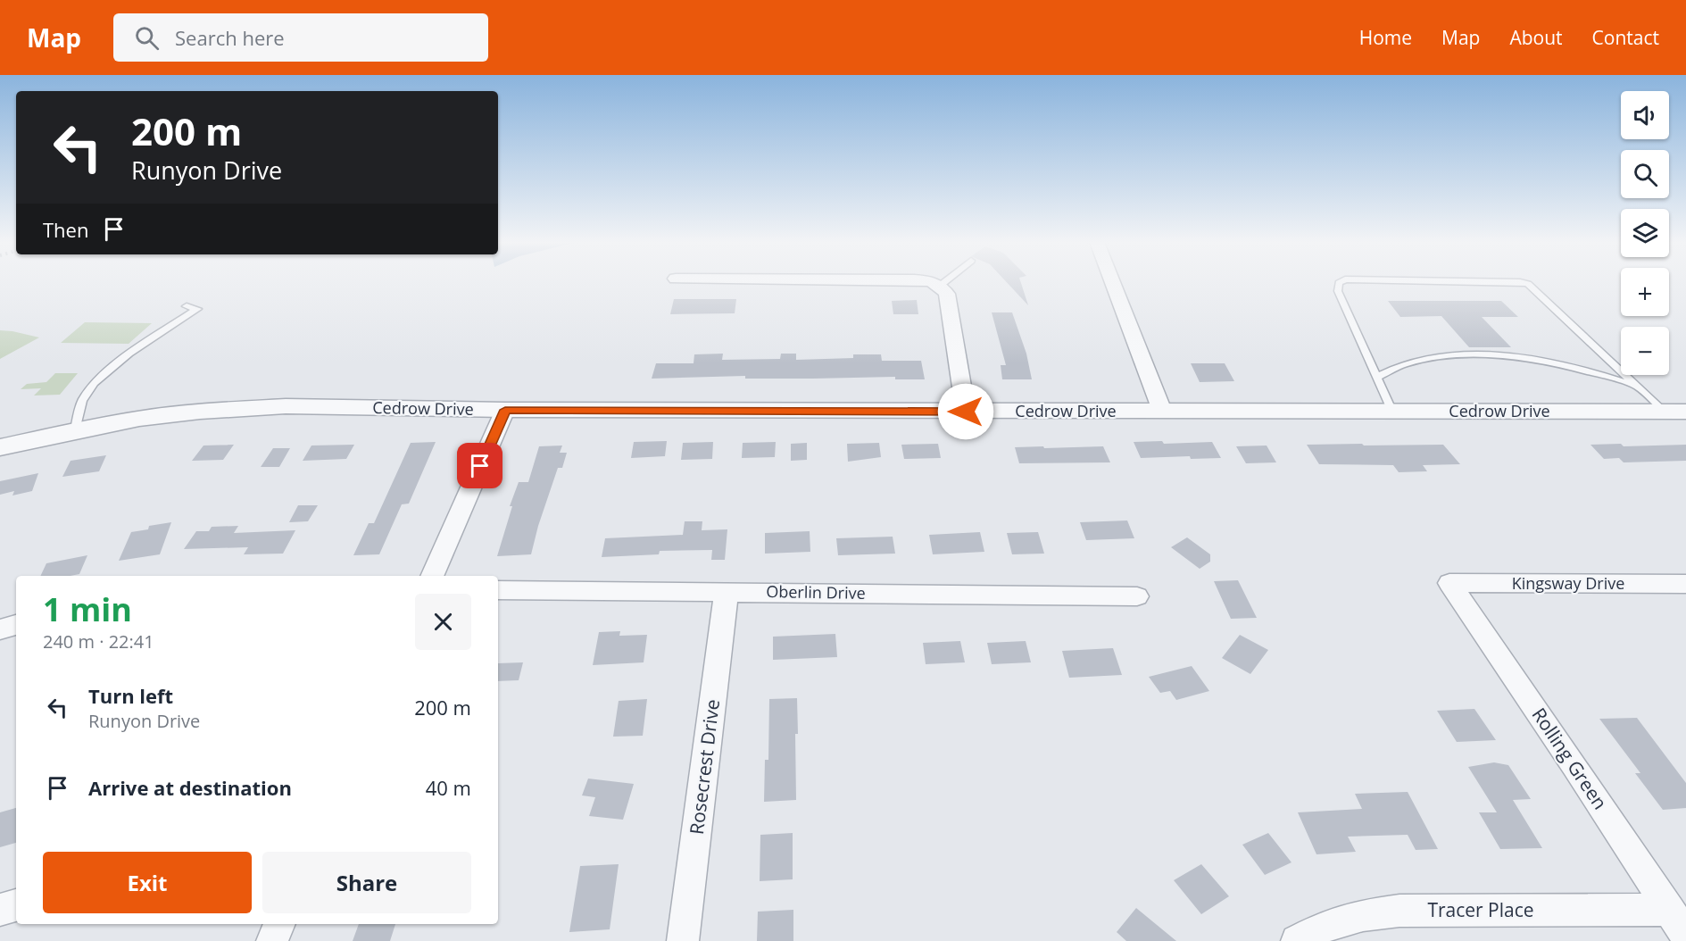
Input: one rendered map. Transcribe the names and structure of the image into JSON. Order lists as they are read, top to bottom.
{
  "streets": {
    "street": [
      "Cedrow Drive",
      "Kingsway Drive",
      "Oberlin Drive",
      "Rolling Green",
      "Rosecrest Drive",
      "Tracer Place"
    ]
  },
  "crossings": [
    ["Kingsway Drive", "Rolling Green"],
    ["Oberlin Drive", "Rosecrest Drive"],
    ["Rolling Green", "Tracer Place"]
  ],
  "page": {
    "header": "Map",
    "search": "Search here",
    "nav": [
      "Home",
      "Map",
      "About",
      "Contact"
    ],
    "map_buttons": ["+", "−"],
    "turn": ["200 m", "Runyon Drive"],
    "then": "Then",
    "heading": ["1 min", "240 m · 22:41"],
    "list": [
      {
        "name": "Turn left",
        "note": "Runyon Drive",
        "value": "200 m"
      },
      {
        "name": "Arrive at destination",
        "value": "40 m"
      }
    ],
    "buttons": ["Exit", "Share"]
  }
}
